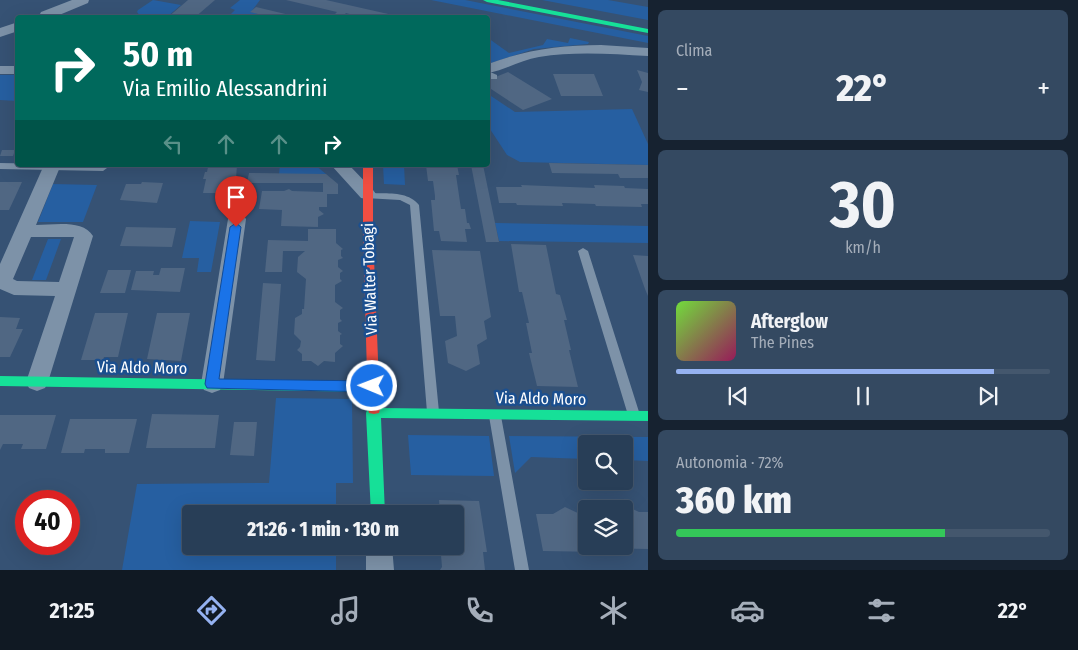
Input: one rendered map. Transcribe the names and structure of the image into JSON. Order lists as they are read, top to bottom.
{
  "streets": {
    "main road": ["Via Walter Tobagi", "Via Aldo Moro"]
  },
  "crossings": [
    ["Via Walter Tobagi", "Via Aldo Moro"]
  ],
  "page": {
    "tile": [
      "Clima",
      ["30", "km/h"],
      ["Autonomia · 72%", "360 km"]
    ],
    "turn": ["50 m", "Via Emilio Alessandrini"],
    "heat": ["−", "22°", "+"],
    "song": ["Afterglow", "The Pines"],
    "limit": "40",
    "trip": "21:26 · 1 min · 130 m",
    "tabs": ["21:25", "22°"]
  }
}
